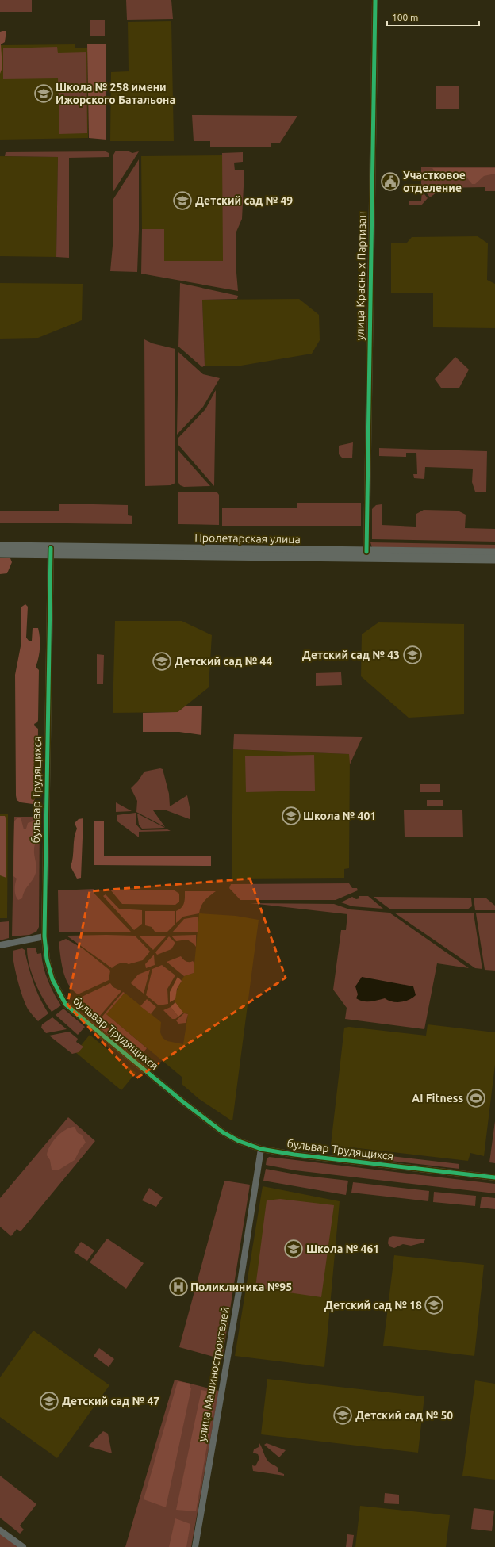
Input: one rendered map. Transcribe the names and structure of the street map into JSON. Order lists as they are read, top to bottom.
{
  "streets": {
    "main road": ["Пролетарская улица"],
    "street": ["улица Красных Партизан", "бульвар Трудящихся", "улица Машиностроителей"]
  },
  "crossings": [
    ["улица Красных Партизан", "Пролетарская улица"],
    ["Пролетарская улица", "бульвар Трудящихся"],
    ["бульвар Трудящихся", "улица Машиностроителей"]
  ],
  "places": {
    "school or university": [
      "Школа № 258 имени Ижорского Батальона",
      "Детский сад № 49",
      "Детский сад № 43",
      "Детский сад № 44",
      "Школа № 401",
      "Школа № 461",
      "Детский сад № 18",
      "Детский сад № 47",
      "Детский сад № 50"
    ],
    "public building": ["Участковое отделение"],
    "sports": ["AI Fitness"],
    "hospital": ["Поликлиника №95"]
  },
  "scale_bar": "100 m"
}
